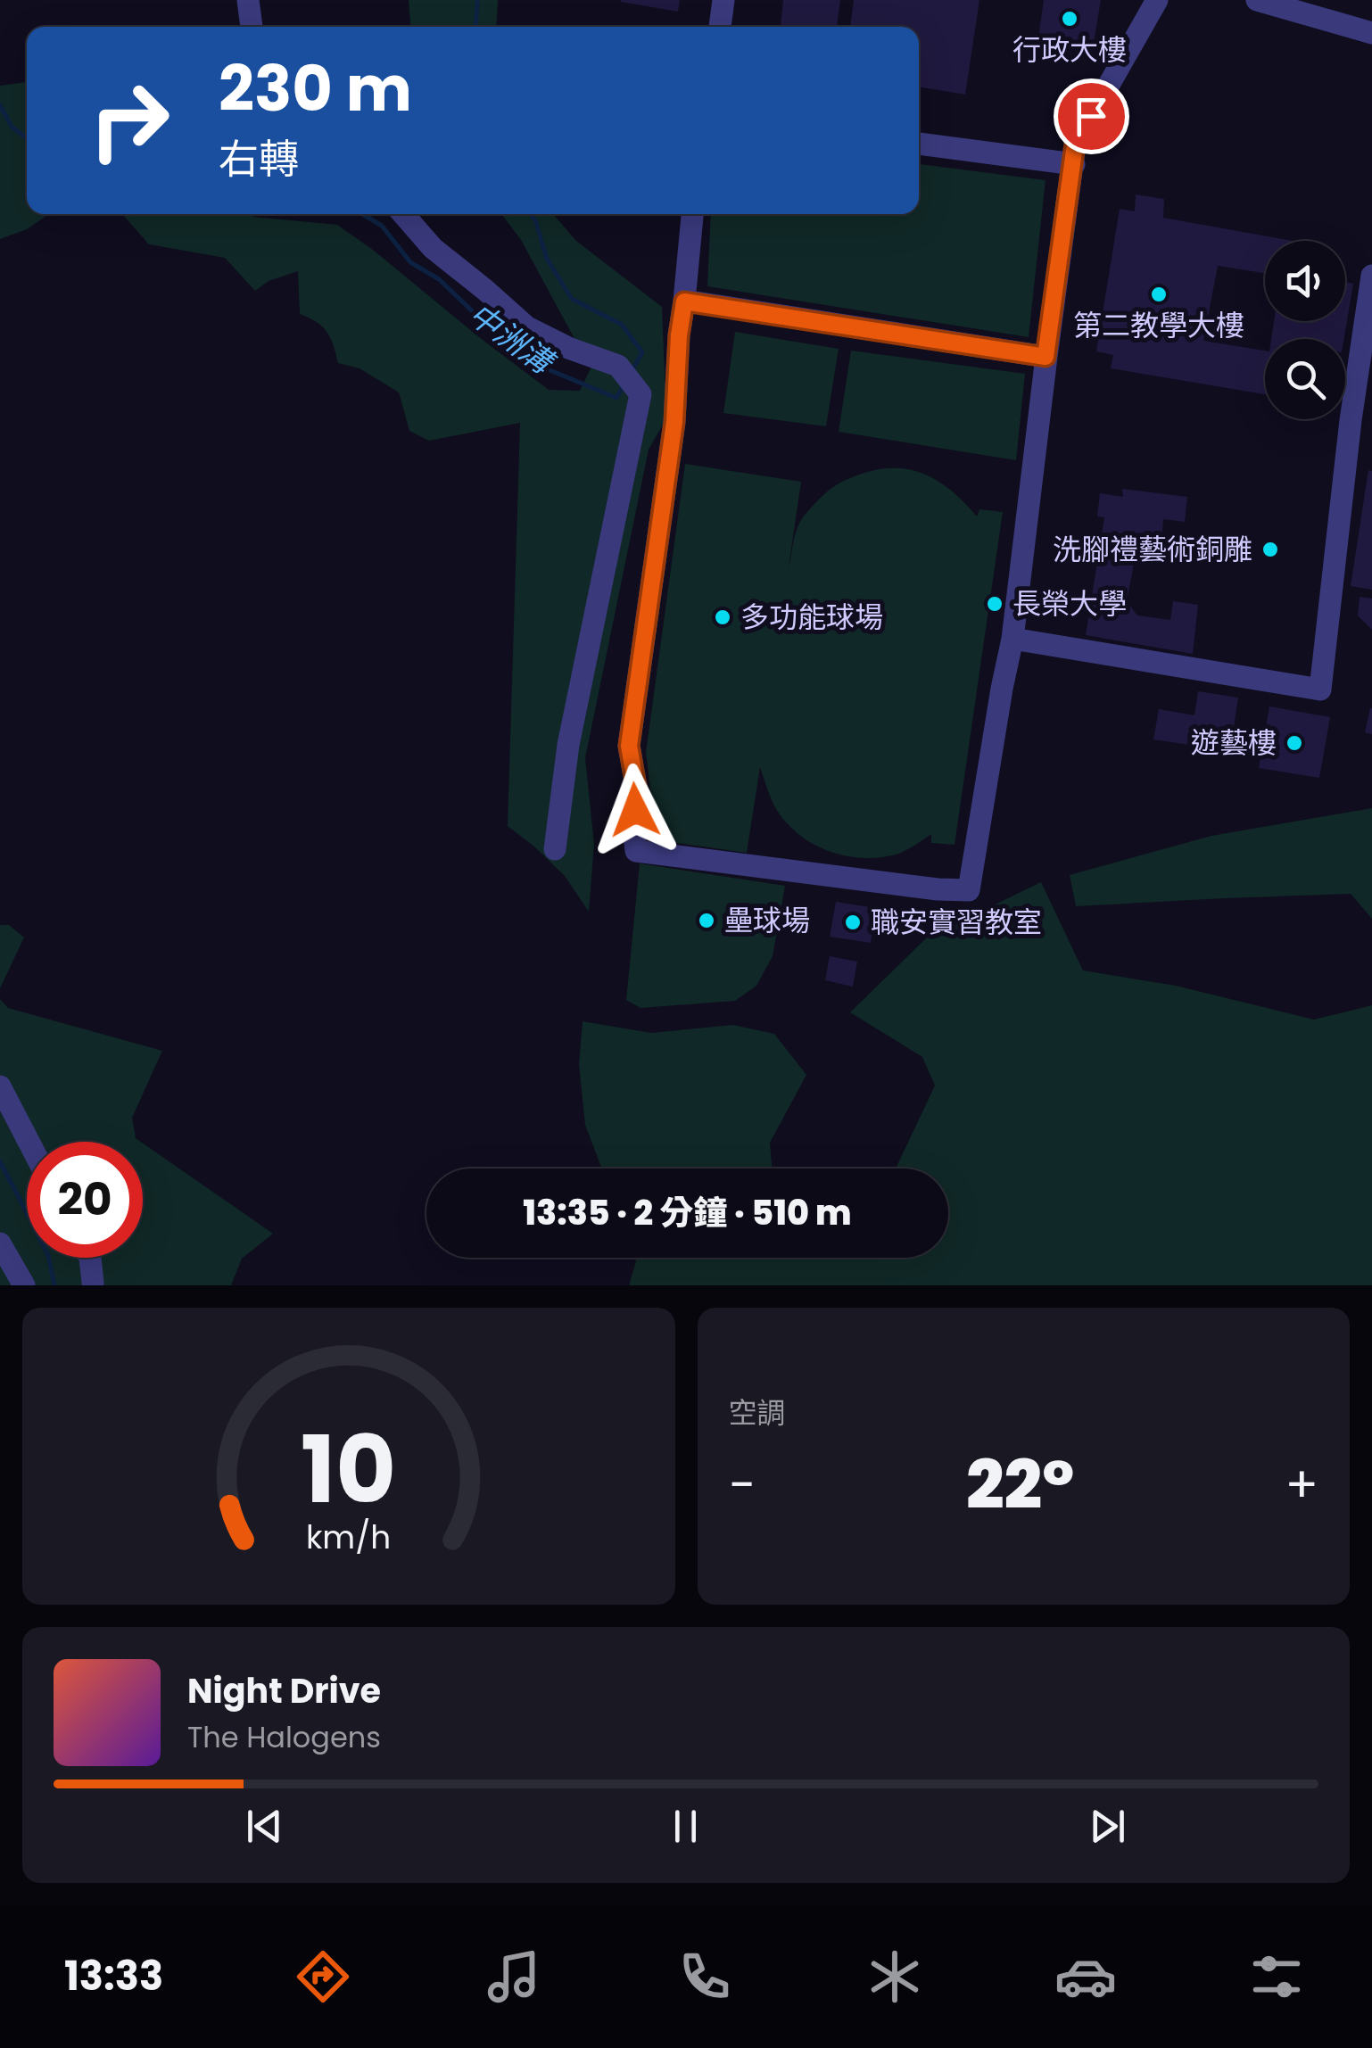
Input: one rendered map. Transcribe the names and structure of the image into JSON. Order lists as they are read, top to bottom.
{
  "water": ["中洲溝"],
  "places": [
    "行政大樓",
    "第二教學大樓",
    "洗腳禮藝術銅雕",
    "長榮大學",
    "多功能球場",
    "遊藝樓",
    "壘球場",
    "職安實習教室"
  ],
  "page": {
    "turn": ["230 m", "右轉"],
    "limit": "20",
    "trip": "13:35 · 2 分鐘 · 510 m",
    "tile": "空調",
    "heat": ["−", "22°", "+"],
    "song": ["Night Drive", "The Halogens"],
    "tabs": "13:33",
    "gauge": ["10", "km/h"]
  }
}
